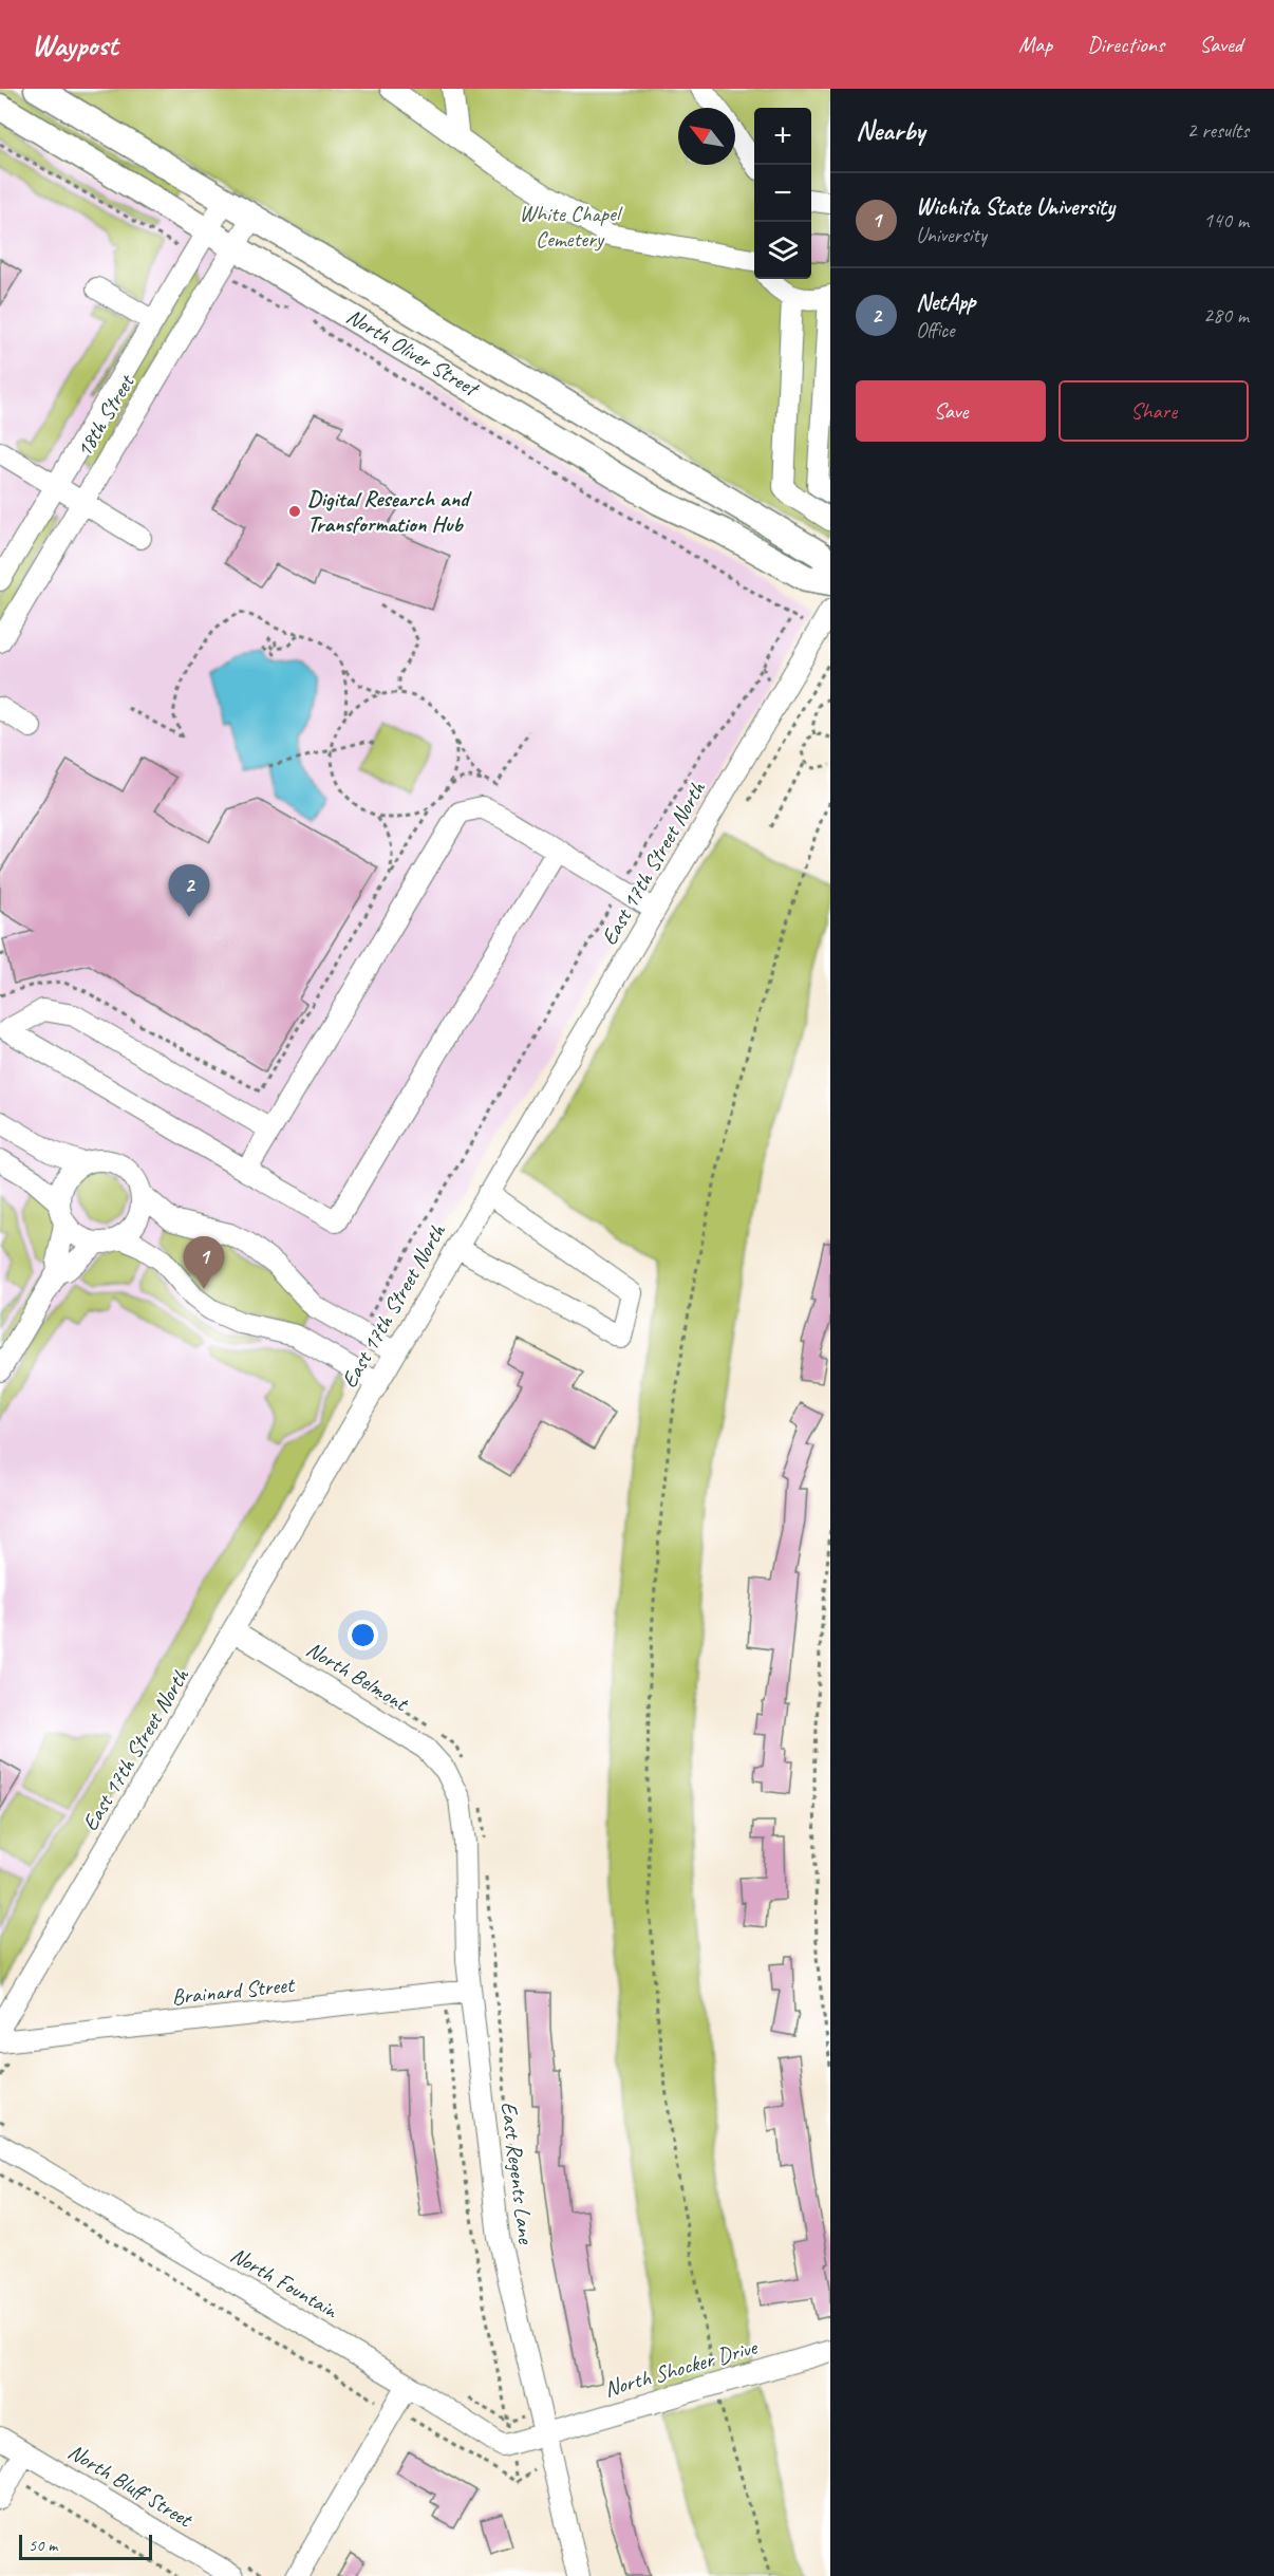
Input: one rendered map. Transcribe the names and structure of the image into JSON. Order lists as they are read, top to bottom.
{
  "streets": {
    "main road": ["North Oliver Street"],
    "street": [
      "18th Street",
      "East 17th Street North",
      "North Belmont",
      "Brainard Street",
      "East Regents Lane",
      "North Fountain",
      "North Shocker Drive",
      "North Bluff Street"
    ]
  },
  "crossings": [
    ["North Oliver Street", "18th Street"],
    ["East 17th Street North", "North Belmont"],
    ["North Belmont", "East Regents Lane"],
    ["Brainard Street", "East Regents Lane"],
    ["East Regents Lane", "North Fountain"],
    ["East Regents Lane", "North Shocker Drive"],
    ["North Fountain", "North Shocker Drive"]
  ],
  "parks": ["White Chapel Cemetery"],
  "places": ["Digital Research and Transformation Hub"],
  "scale_bar": "50 m",
  "north": "top left",
  "page": {
    "header": "Waypost",
    "nav": ["Map", "Directions", "Saved"],
    "heading": ["Nearby", "2 results"],
    "map_buttons": ["+", "−"],
    "list": [
      {
        "mark": "1",
        "name": "Wichita State University",
        "note": "University",
        "value": "140 m"
      },
      {
        "mark": "2",
        "name": "NetApp",
        "note": "Office",
        "value": "280 m"
      }
    ],
    "buttons": ["Save", "Share"],
    "pins": ["2", "1"],
    "scale": "50 m"
  }
}
